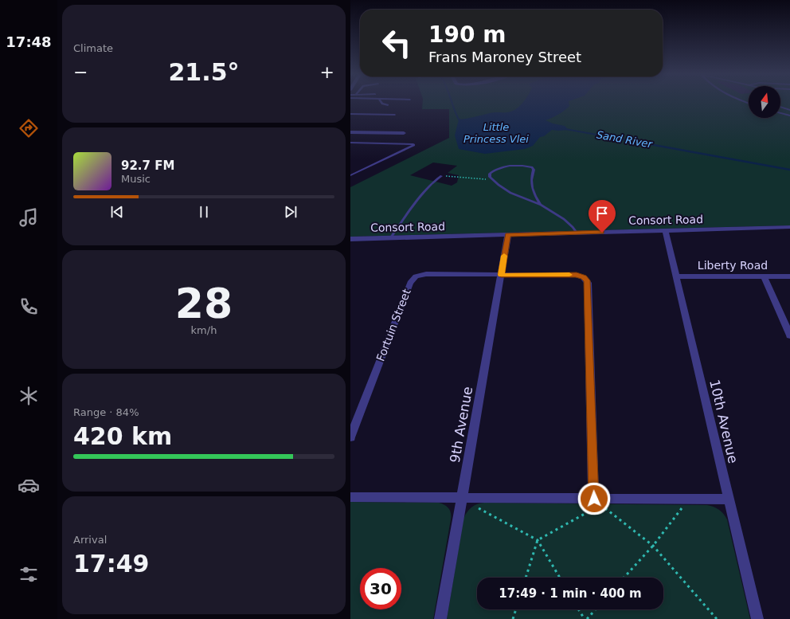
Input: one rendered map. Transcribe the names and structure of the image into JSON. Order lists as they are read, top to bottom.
{
  "streets": {
    "street": [
      "Consort Road",
      "Liberty Road",
      "Fortuin Street",
      "10th Avenue",
      "9th Avenue"
    ]
  },
  "crossings": [
    ["Consort Road", "10th Avenue"],
    ["Consort Road", "9th Avenue"],
    ["Liberty Road", "10th Avenue"],
    ["Fortuin Street", "9th Avenue"]
  ],
  "water": ["Little Princess Vlei", "Sand River"],
  "north": "top",
  "page": {
    "tabs": "17:48",
    "tile": [
      "Climate",
      ["28", "km/h"],
      ["Range · 84%", "420 km"],
      ["Arrival", "17:49"]
    ],
    "turn": ["190 m", "Frans Maroney Street"],
    "heat": ["−", "21.5°", "+"],
    "song": ["92.7 FM", "Music"],
    "limit": "30",
    "trip": "17:49 · 1 min · 400 m"
  }
}
